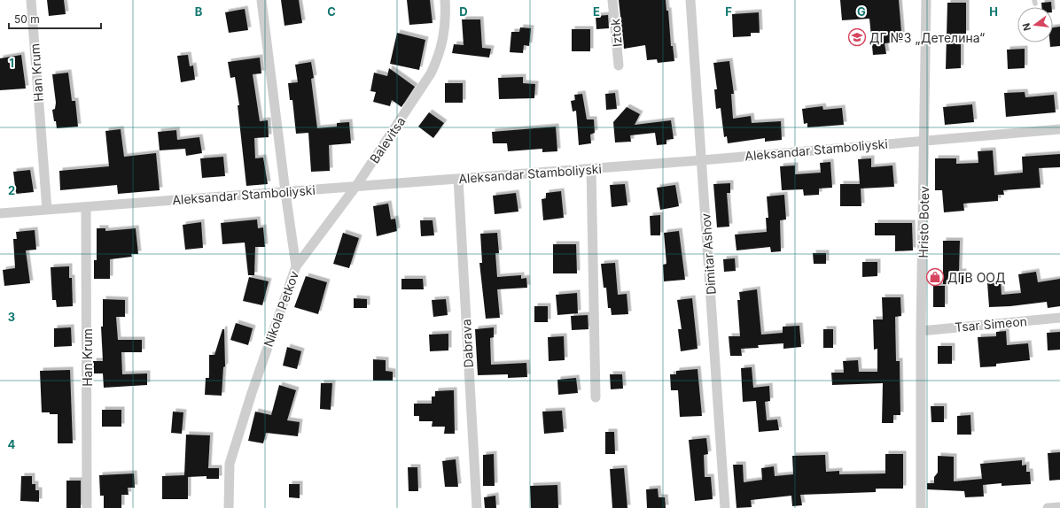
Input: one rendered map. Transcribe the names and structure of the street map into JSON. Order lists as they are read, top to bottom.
{
  "streets": {
    "street": [
      "Iztok",
      "Han Krum",
      "Balevitsa",
      "Aleksandar Stamboliyski",
      "Hristo Botev",
      "Dimitar Ashov",
      "Nikola Petkov",
      "Tsar Simeon",
      "Dabrava"
    ]
  },
  "crossings": [
    ["Han Krum", "Aleksandar Stamboliyski"],
    ["Balevitsa", "Aleksandar Stamboliyski"],
    ["Balevitsa", "Nikola Petkov"],
    ["Aleksandar Stamboliyski", "Hristo Botev"],
    ["Aleksandar Stamboliyski", "Dimitar Ashov"],
    ["Aleksandar Stamboliyski", "Nikola Petkov"],
    ["Aleksandar Stamboliyski", "Dabrava"],
    ["Hristo Botev", "Tsar Simeon"]
  ],
  "places": {
    "school or university": ["ДГ №3 „Детелина“"],
    "shop": ["ДГВ ООД"]
  },
  "scale_bar": "50 m",
  "north": "left",
  "grid": {
    "columns": [
      "B",
      "C",
      "D",
      "E",
      "F",
      "G",
      "H"
    ],
    "rows": [
      "1",
      "2",
      "3",
      "4"
    ]
  }
}
